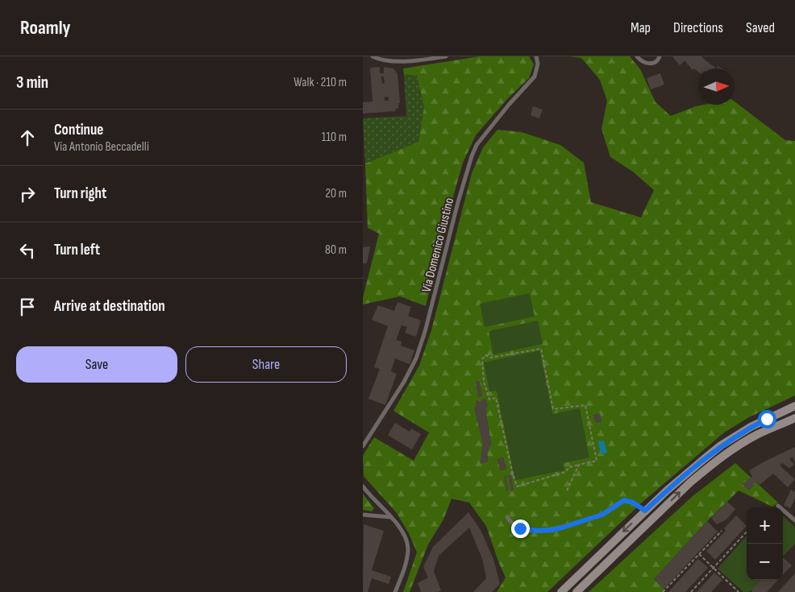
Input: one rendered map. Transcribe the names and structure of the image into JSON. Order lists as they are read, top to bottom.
{
  "streets": {
    "lane": ["Via Domenico Giustino"]
  },
  "north": "right",
  "page": {
    "header": "Roamly",
    "nav": ["Map", "Directions", "Saved"],
    "heading": ["3 min", "Walk · 210 m"],
    "list": [
      ["Continue", "Via Antonio Beccadelli", "110 m"],
      ["Turn right", "20 m"],
      ["Turn left", "80 m"],
      "Arrive at destination"
    ],
    "buttons": ["Save", "Share"],
    "map_buttons": ["+", "−"]
  }
}
